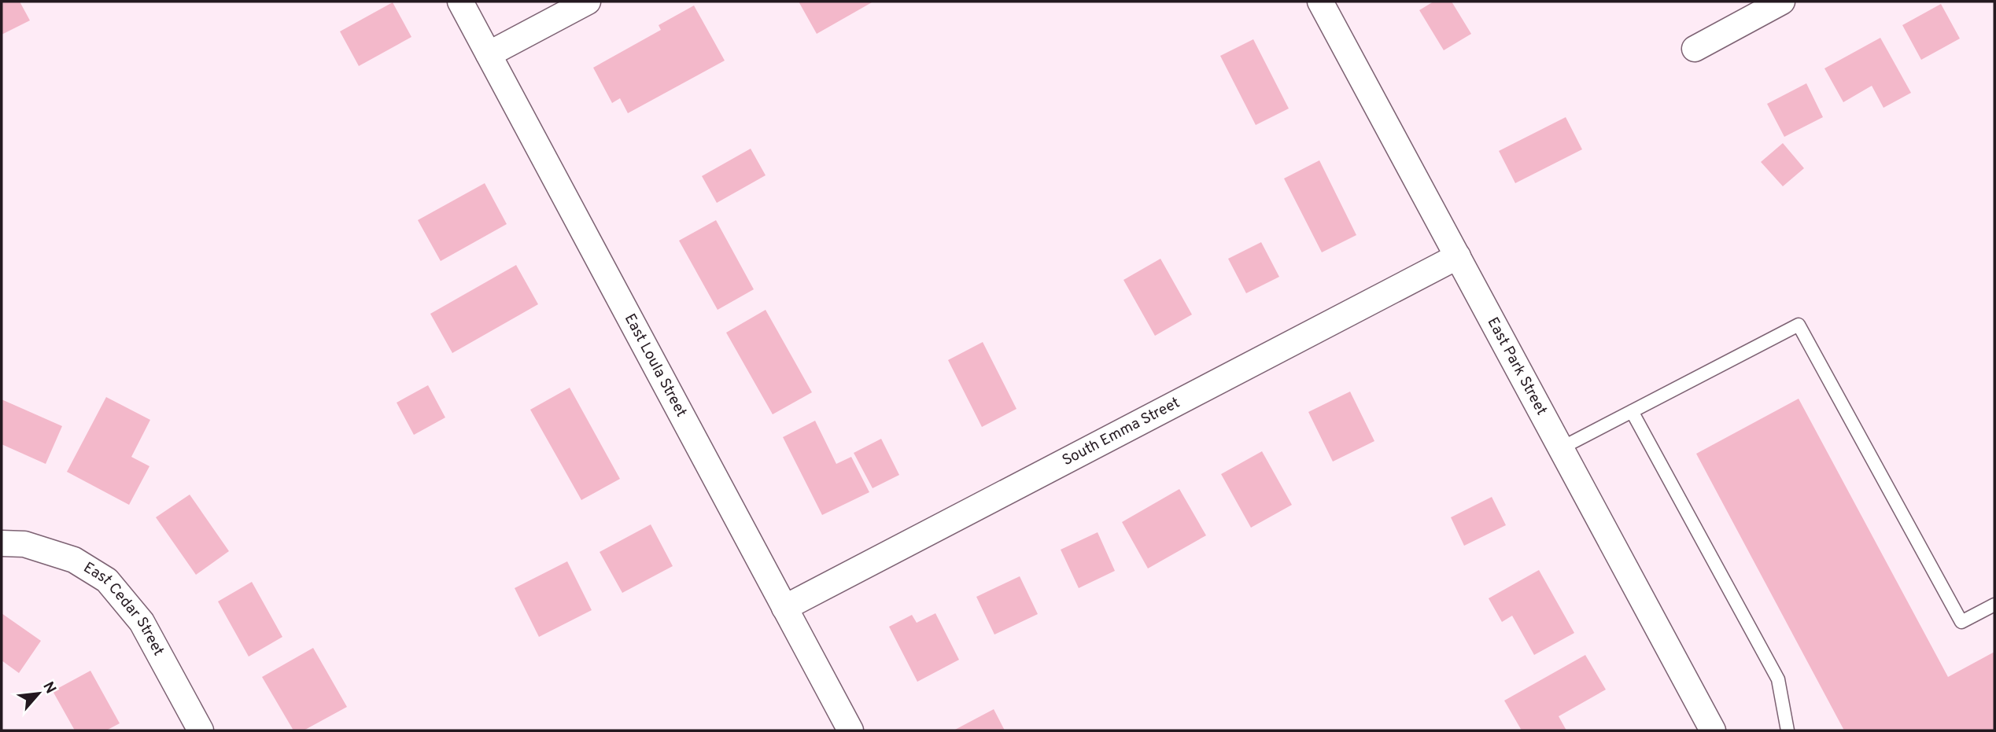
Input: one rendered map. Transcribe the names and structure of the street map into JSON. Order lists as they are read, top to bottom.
{
  "streets": {
    "street": [
      "East Loula Street",
      "East Park Street",
      "South Emma Street",
      "East Cedar Street"
    ]
  },
  "crossings": [
    ["East Loula Street", "South Emma Street"],
    ["East Park Street", "South Emma Street"]
  ],
  "north": "top right"
}
